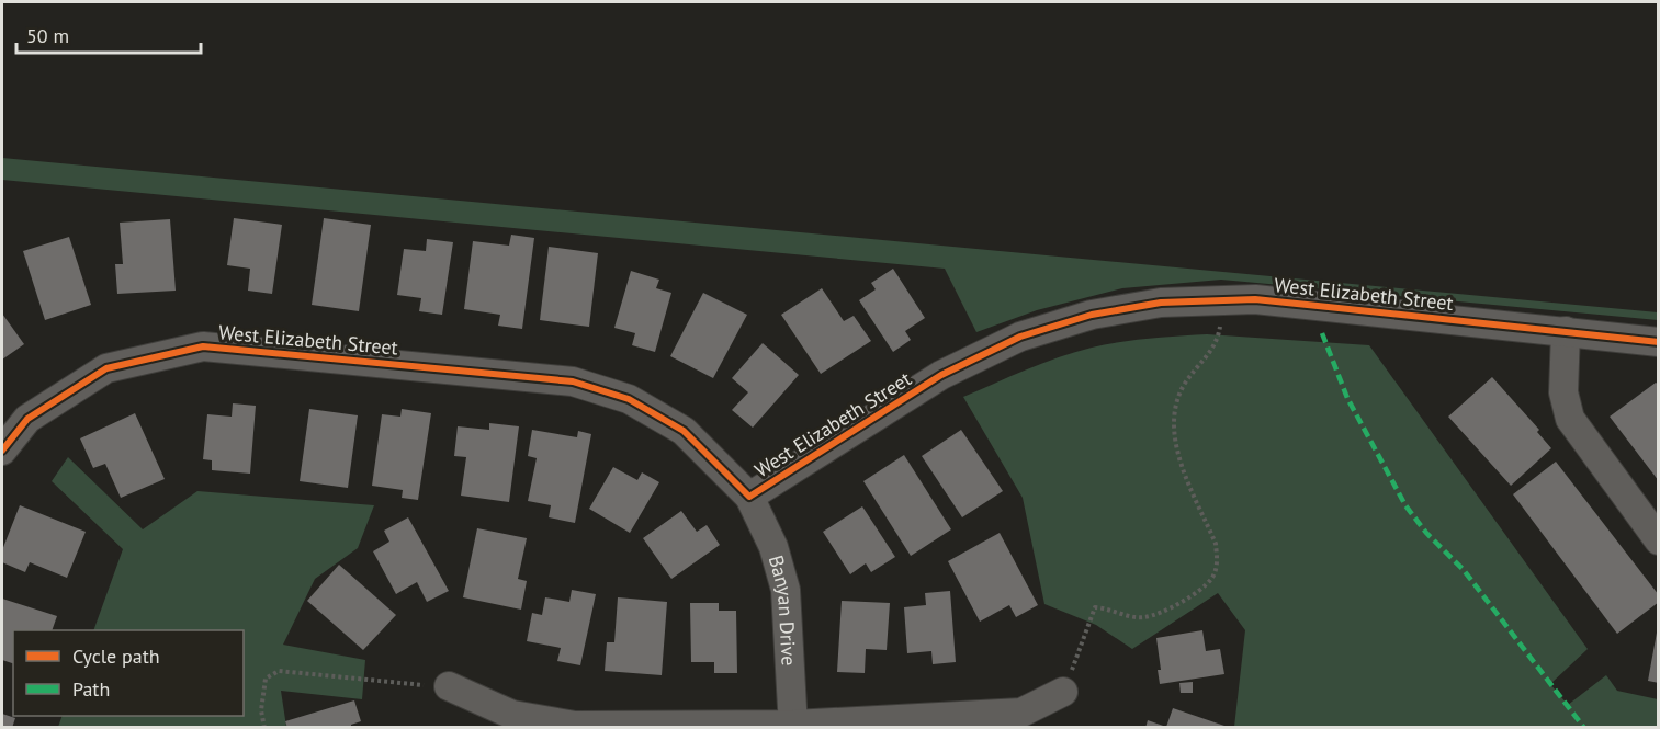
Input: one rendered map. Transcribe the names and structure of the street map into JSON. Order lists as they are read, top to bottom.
{
  "streets": {
    "street": ["West Elizabeth Street", "Banyan Drive"]
  },
  "crossings": [
    ["West Elizabeth Street", "Banyan Drive"]
  ],
  "legend": ["Cycle path", "Path"],
  "scale_bar": "50 m"
}
